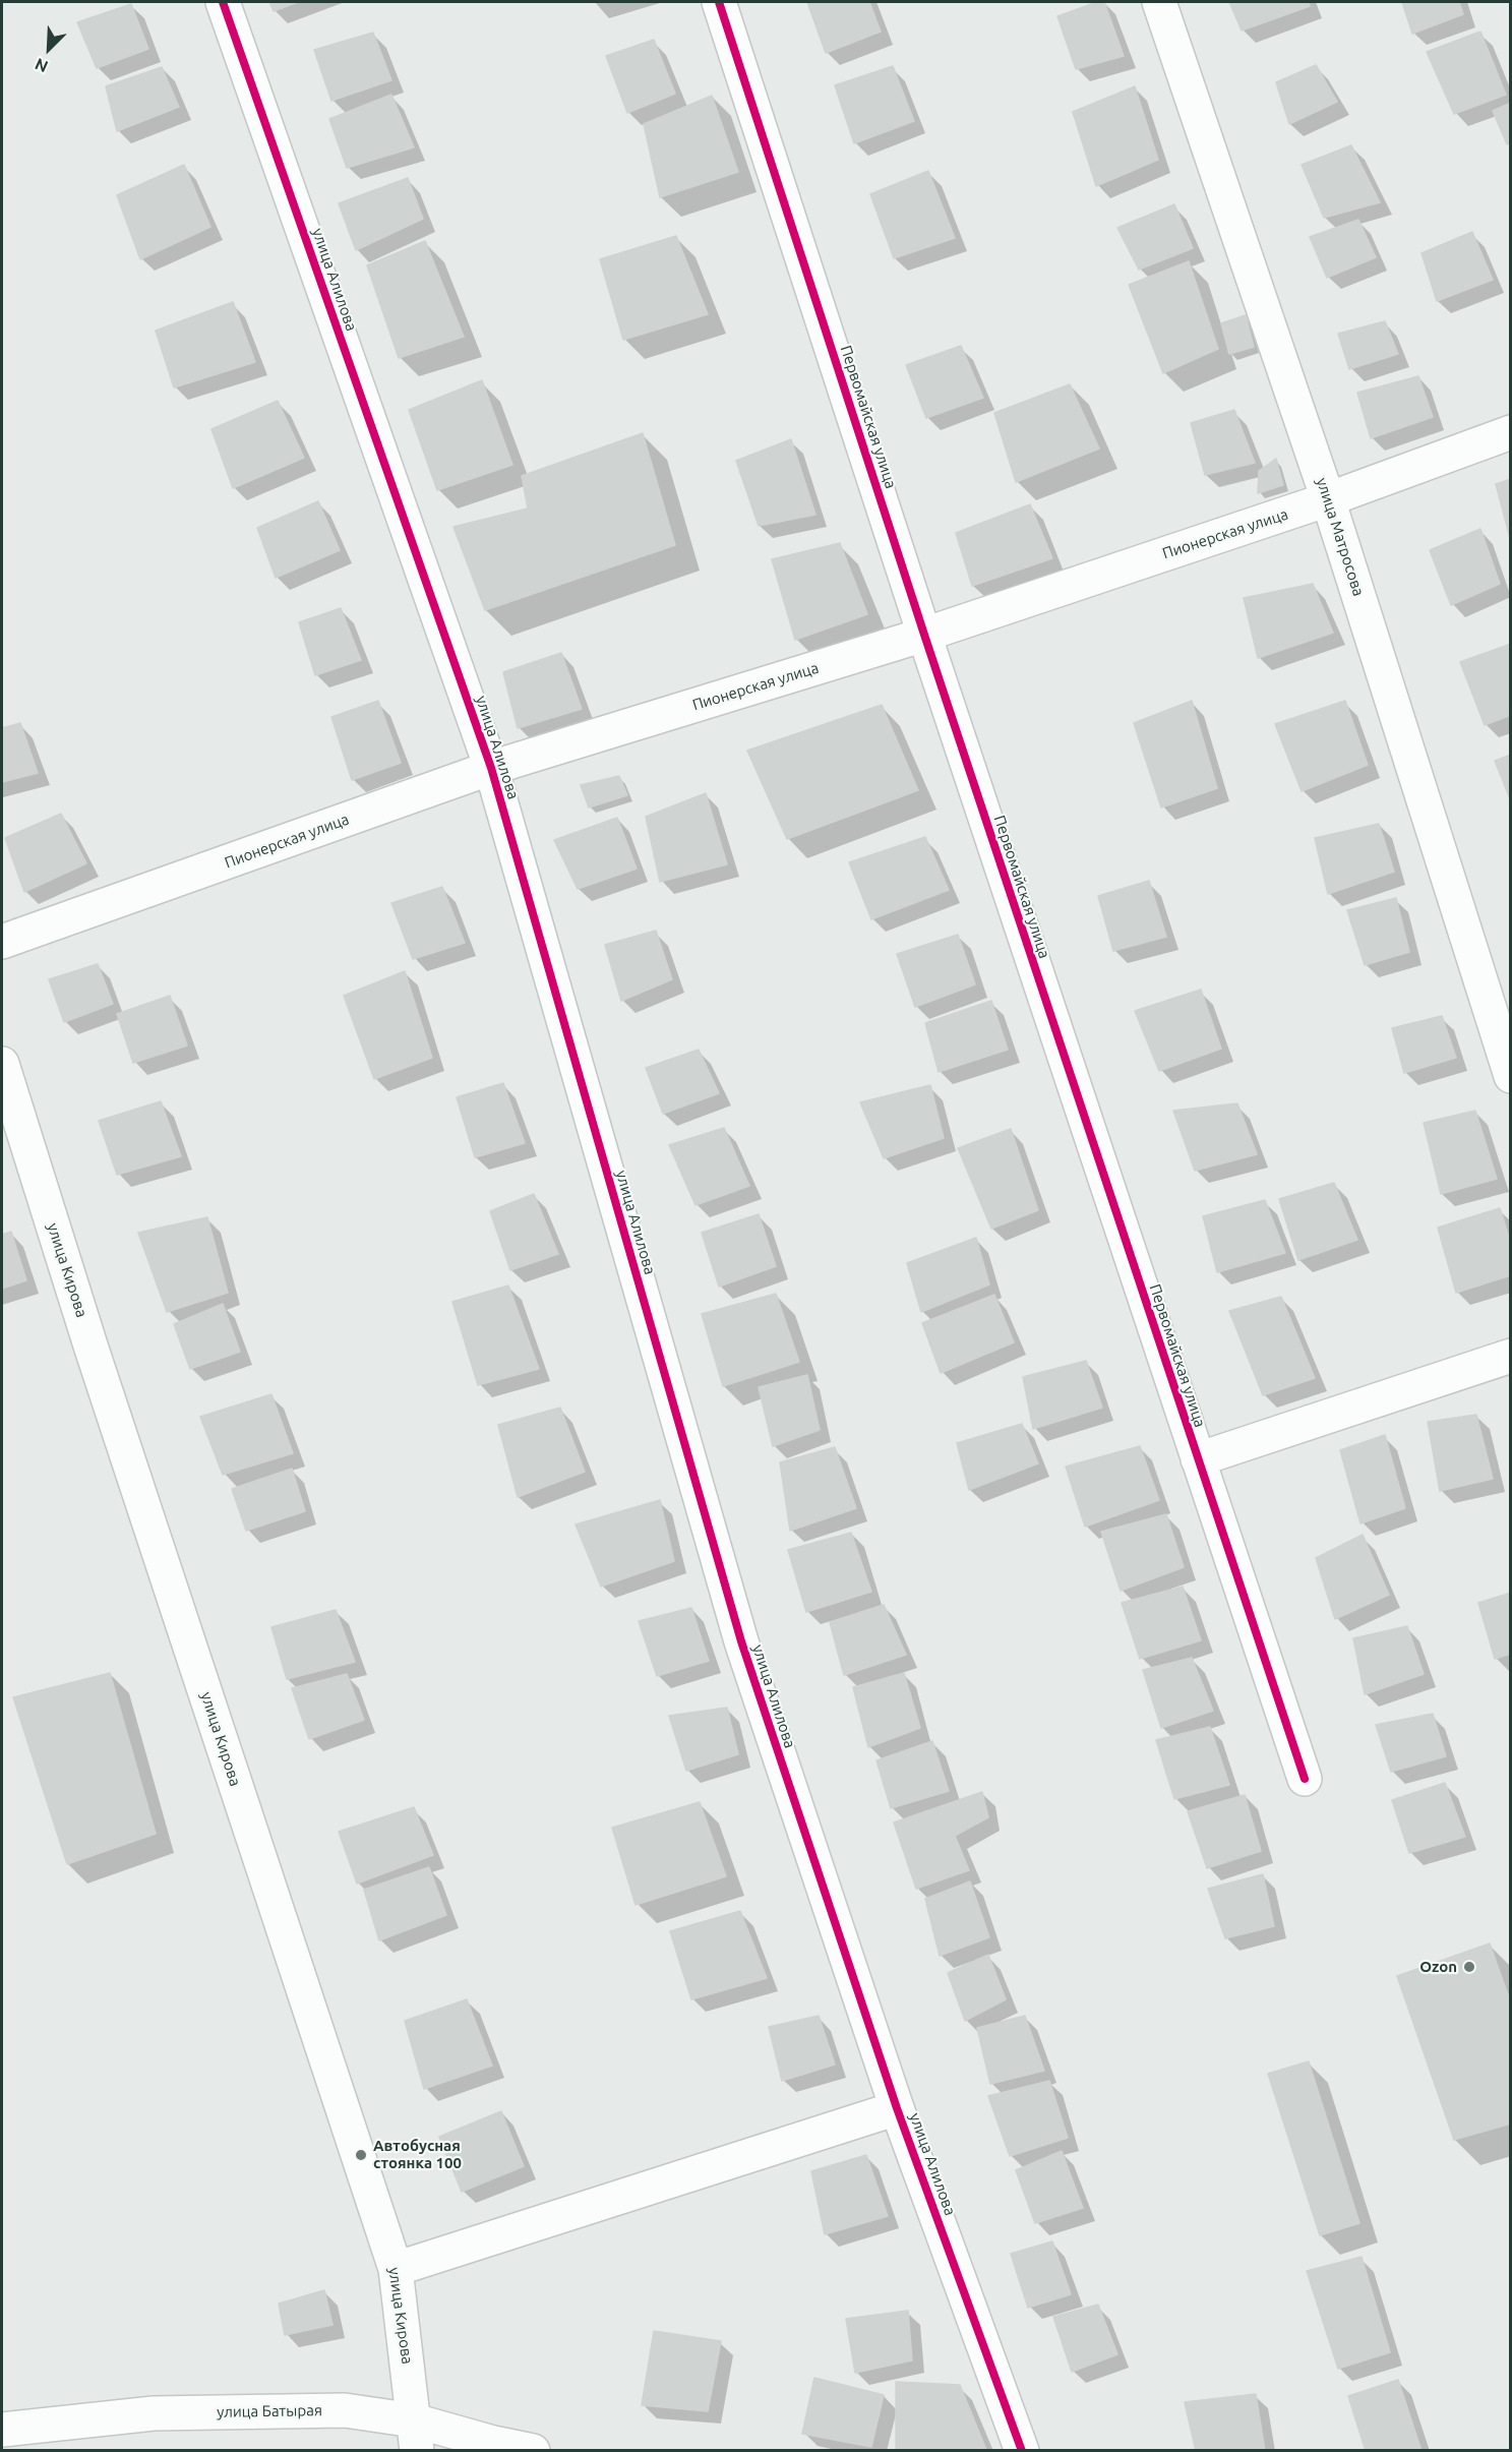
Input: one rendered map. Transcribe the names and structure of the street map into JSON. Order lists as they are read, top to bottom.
{
  "streets": {
    "street": [
      "улица Алилова",
      "Первомайская улица",
      "Пионерская улица",
      "улица Матросова",
      "улица Кирова",
      "улица Батырая"
    ]
  },
  "crossings": [
    ["улица Алилова", "Пионерская улица"],
    ["Первомайская улица", "Пионерская улица"],
    ["Пионерская улица", "улица Матросова"],
    ["улица Кирова", "улица Батырая"]
  ],
  "places": ["Ozon", "Автобусная стоянка 100"],
  "north": "bottom left"
}
